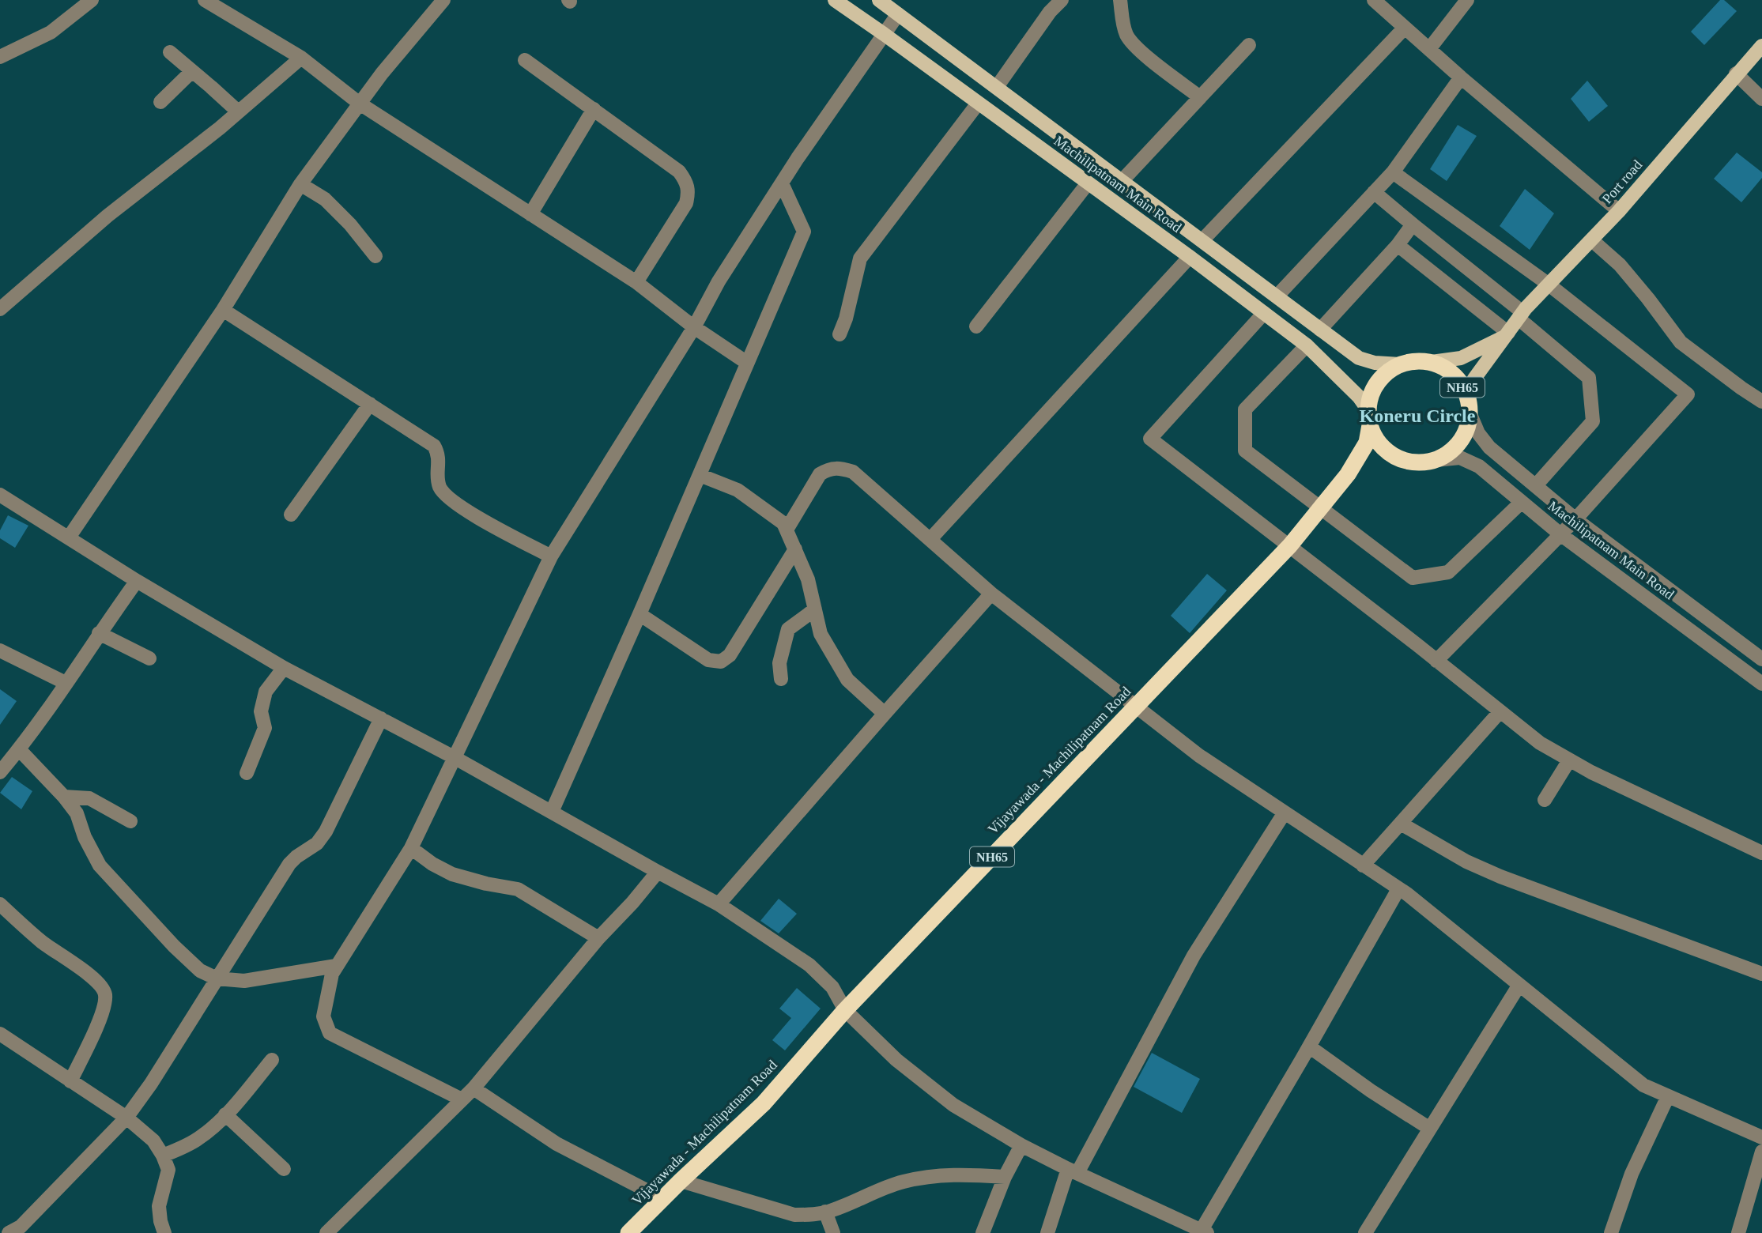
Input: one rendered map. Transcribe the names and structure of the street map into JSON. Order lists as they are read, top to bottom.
{
  "streets": {
    "highway": ["NH65", "Vijayawada - Machilipatnam Road"],
    "main road": ["Port road", "Machilipatnam Main Road"]
  },
  "crossings": [
    ["Port road", "Machilipatnam Main Road"],
    ["Port road", "NH65"],
    ["Port road", "Vijayawada - Machilipatnam Road"],
    ["Machilipatnam Main Road", "NH65"],
    ["Machilipatnam Main Road", "Vijayawada - Machilipatnam Road"],
    ["NH65", "Vijayawada - Machilipatnam Road"]
  ],
  "districts": ["Koneru Circle"]
}
